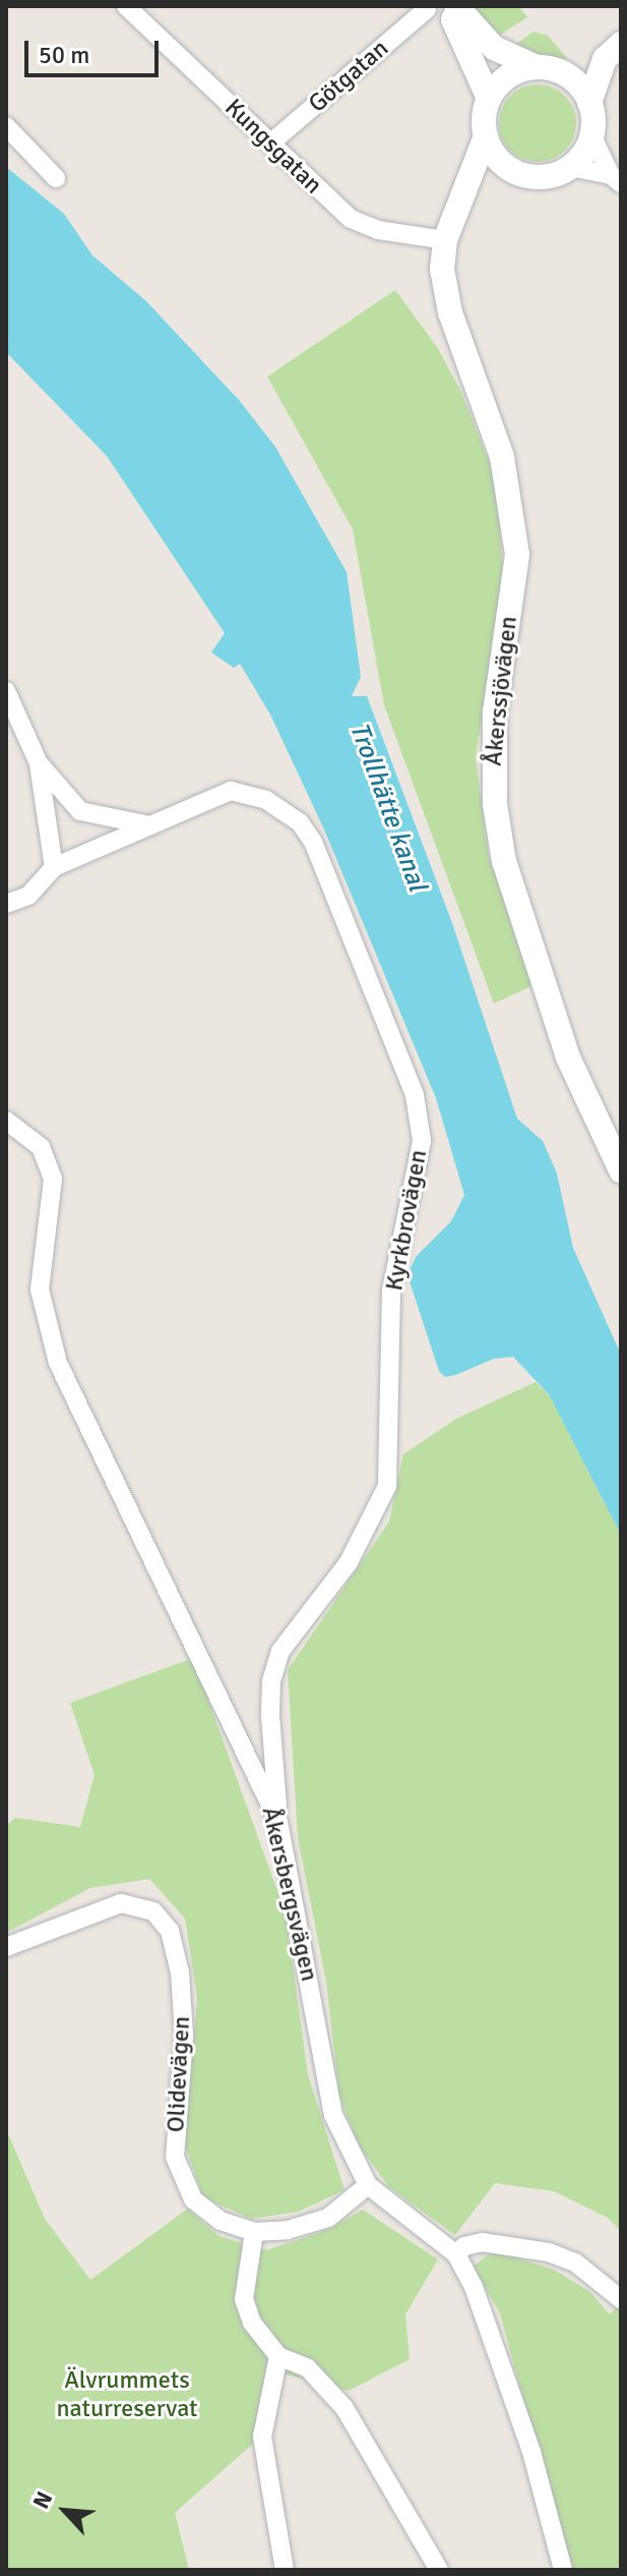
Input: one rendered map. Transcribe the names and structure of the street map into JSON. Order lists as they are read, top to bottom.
{
  "streets": {
    "street": [
      "Götgatan",
      "Kungsgatan",
      "Åkerssjövägen",
      "Kyrkbrovägen",
      "Åkersbergsvägen",
      "Olidevägen"
    ]
  },
  "crossings": [
    ["Götgatan", "Kungsgatan"],
    ["Kungsgatan", "Åkerssjövägen"],
    ["Kyrkbrovägen", "Åkersbergsvägen"]
  ],
  "water": ["Trollhätte kanal"],
  "parks": ["Älvrummets naturreservat"],
  "scale_bar": "50 m",
  "north": "top left"
}
